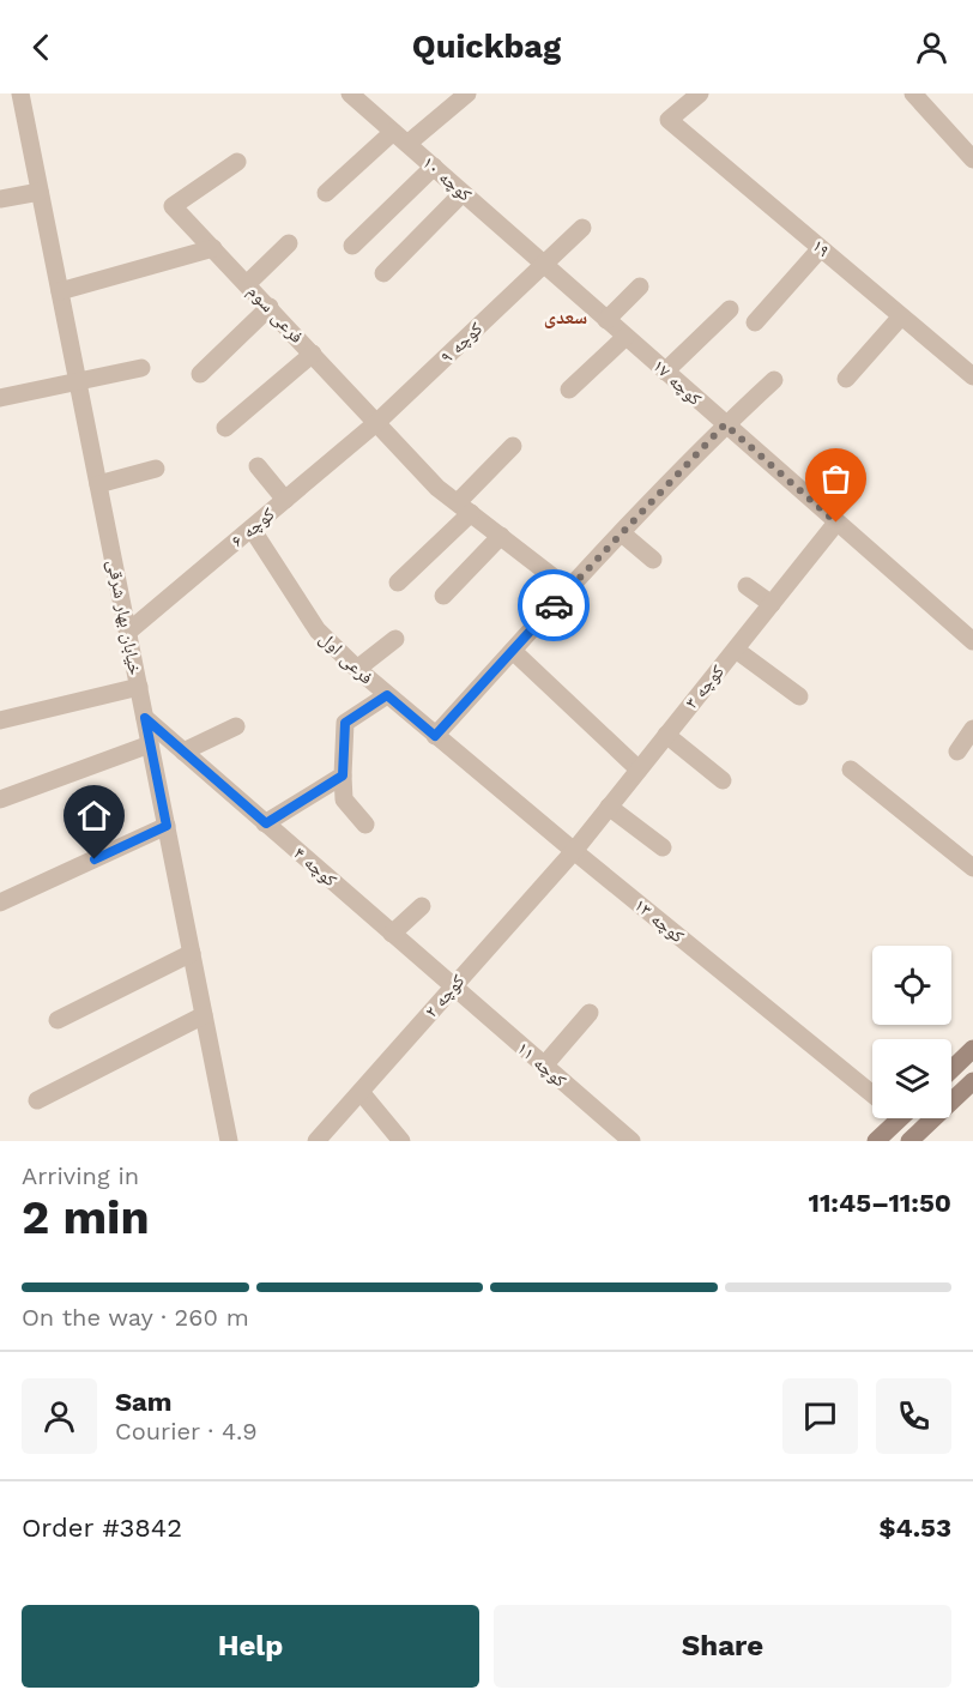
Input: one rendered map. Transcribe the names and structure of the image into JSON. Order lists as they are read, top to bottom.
{
  "streets": {
    "street": [
      "کوچه ۱۰",
      "۱۹",
      "فرعی سوم",
      "کوچه ۹",
      "کوچه ۱۷",
      "کوچه ۶",
      "خیابان بهار شرقی",
      "فرعی اول",
      "کوچه ۳",
      "کوچه ۴",
      "کوچه ۱۳",
      "کوچه ۲",
      "کوچه ۱۱"
    ]
  },
  "crossings": [
    ["کوچه ۱۰", "کوچه ۹"],
    ["کوچه ۱۰", "کوچه ۱۷"],
    ["فرعی سوم", "کوچه ۹"],
    ["فرعی سوم", "کوچه ۶"],
    ["کوچه ۹", "کوچه ۱۷"],
    ["کوچه ۹", "کوچه ۶"],
    ["کوچه ۱۷", "کوچه ۳"],
    ["کوچه ۶", "خیابان بهار شرقی"],
    ["کوچه ۶", "فرعی اول"],
    ["خیابان بهار شرقی", "کوچه ۴"],
    ["فرعی اول", "کوچه ۱۳"],
    ["کوچه ۳", "کوچه ۱۳"],
    ["کوچه ۳", "کوچه ۲"],
    ["کوچه ۴", "کوچه ۲"],
    ["کوچه ۴", "کوچه ۱۱"],
    ["کوچه ۱۳", "کوچه ۲"],
    ["کوچه ۲", "کوچه ۱۱"]
  ],
  "districts": ["سعدی"],
  "page": {
    "header": "Quickbag",
    "heading": ["2 min", "Arriving in", "11:45–11:50"],
    "panel": [
      "Sam",
      "Courier · 4.9",
      "Order #3842",
      "$4.53"
    ],
    "bar": "On the way · 260 m",
    "buttons": ["Help", "Share"]
  }
}
